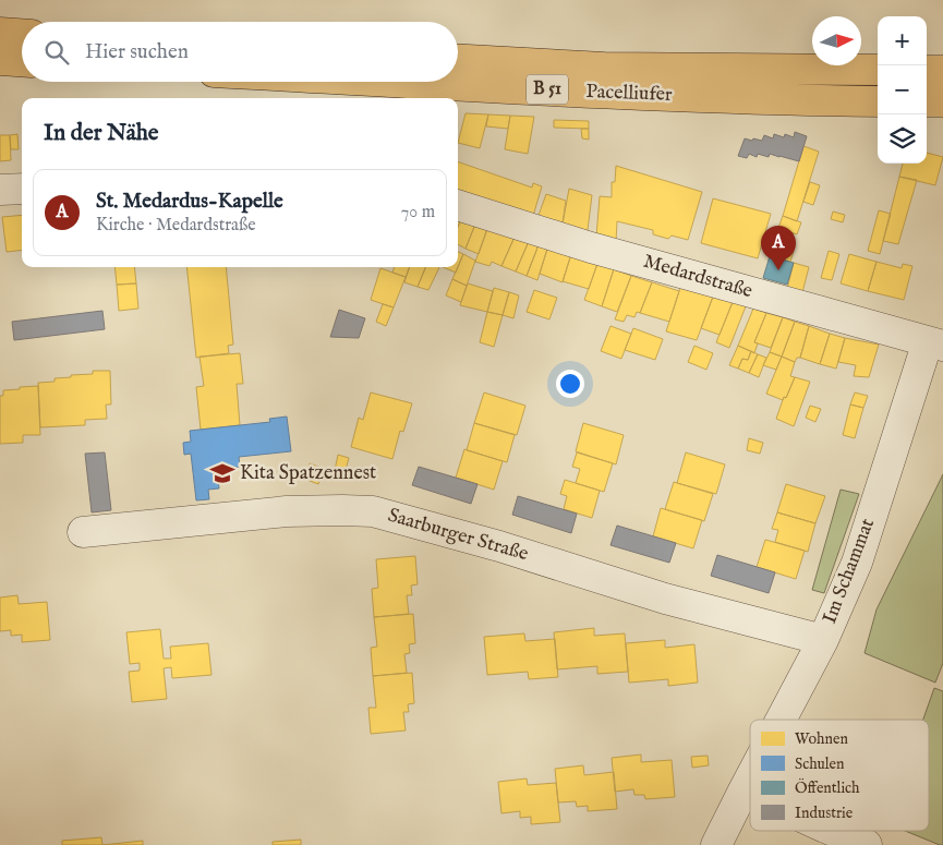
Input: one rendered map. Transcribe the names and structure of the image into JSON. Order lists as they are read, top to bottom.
{
  "streets": {
    "main road": ["B 51", "Pacelliufer"],
    "street": ["Medardstraße", "Saarburger Straße", "Im Schammat"]
  },
  "crossings": [
    ["Medardstraße", "Im Schammat"],
    ["Saarburger Straße", "Im Schammat"]
  ],
  "places": {
    "school or university": ["Kita Spatzennest"]
  },
  "legend": [
    "Wohnen",
    "Schulen",
    "Öffentlich",
    "Industrie"
  ],
  "north": "right",
  "page": {
    "map_buttons": ["+", "−"],
    "search": "Hier suchen",
    "heading": "In der Nähe",
    "list": [
      {
        "mark": "A",
        "name": "St. Medardus-Kapelle",
        "note": "Kirche · Medardstraße",
        "value": "70 m"
      }
    ],
    "pins": "A"
  }
}
